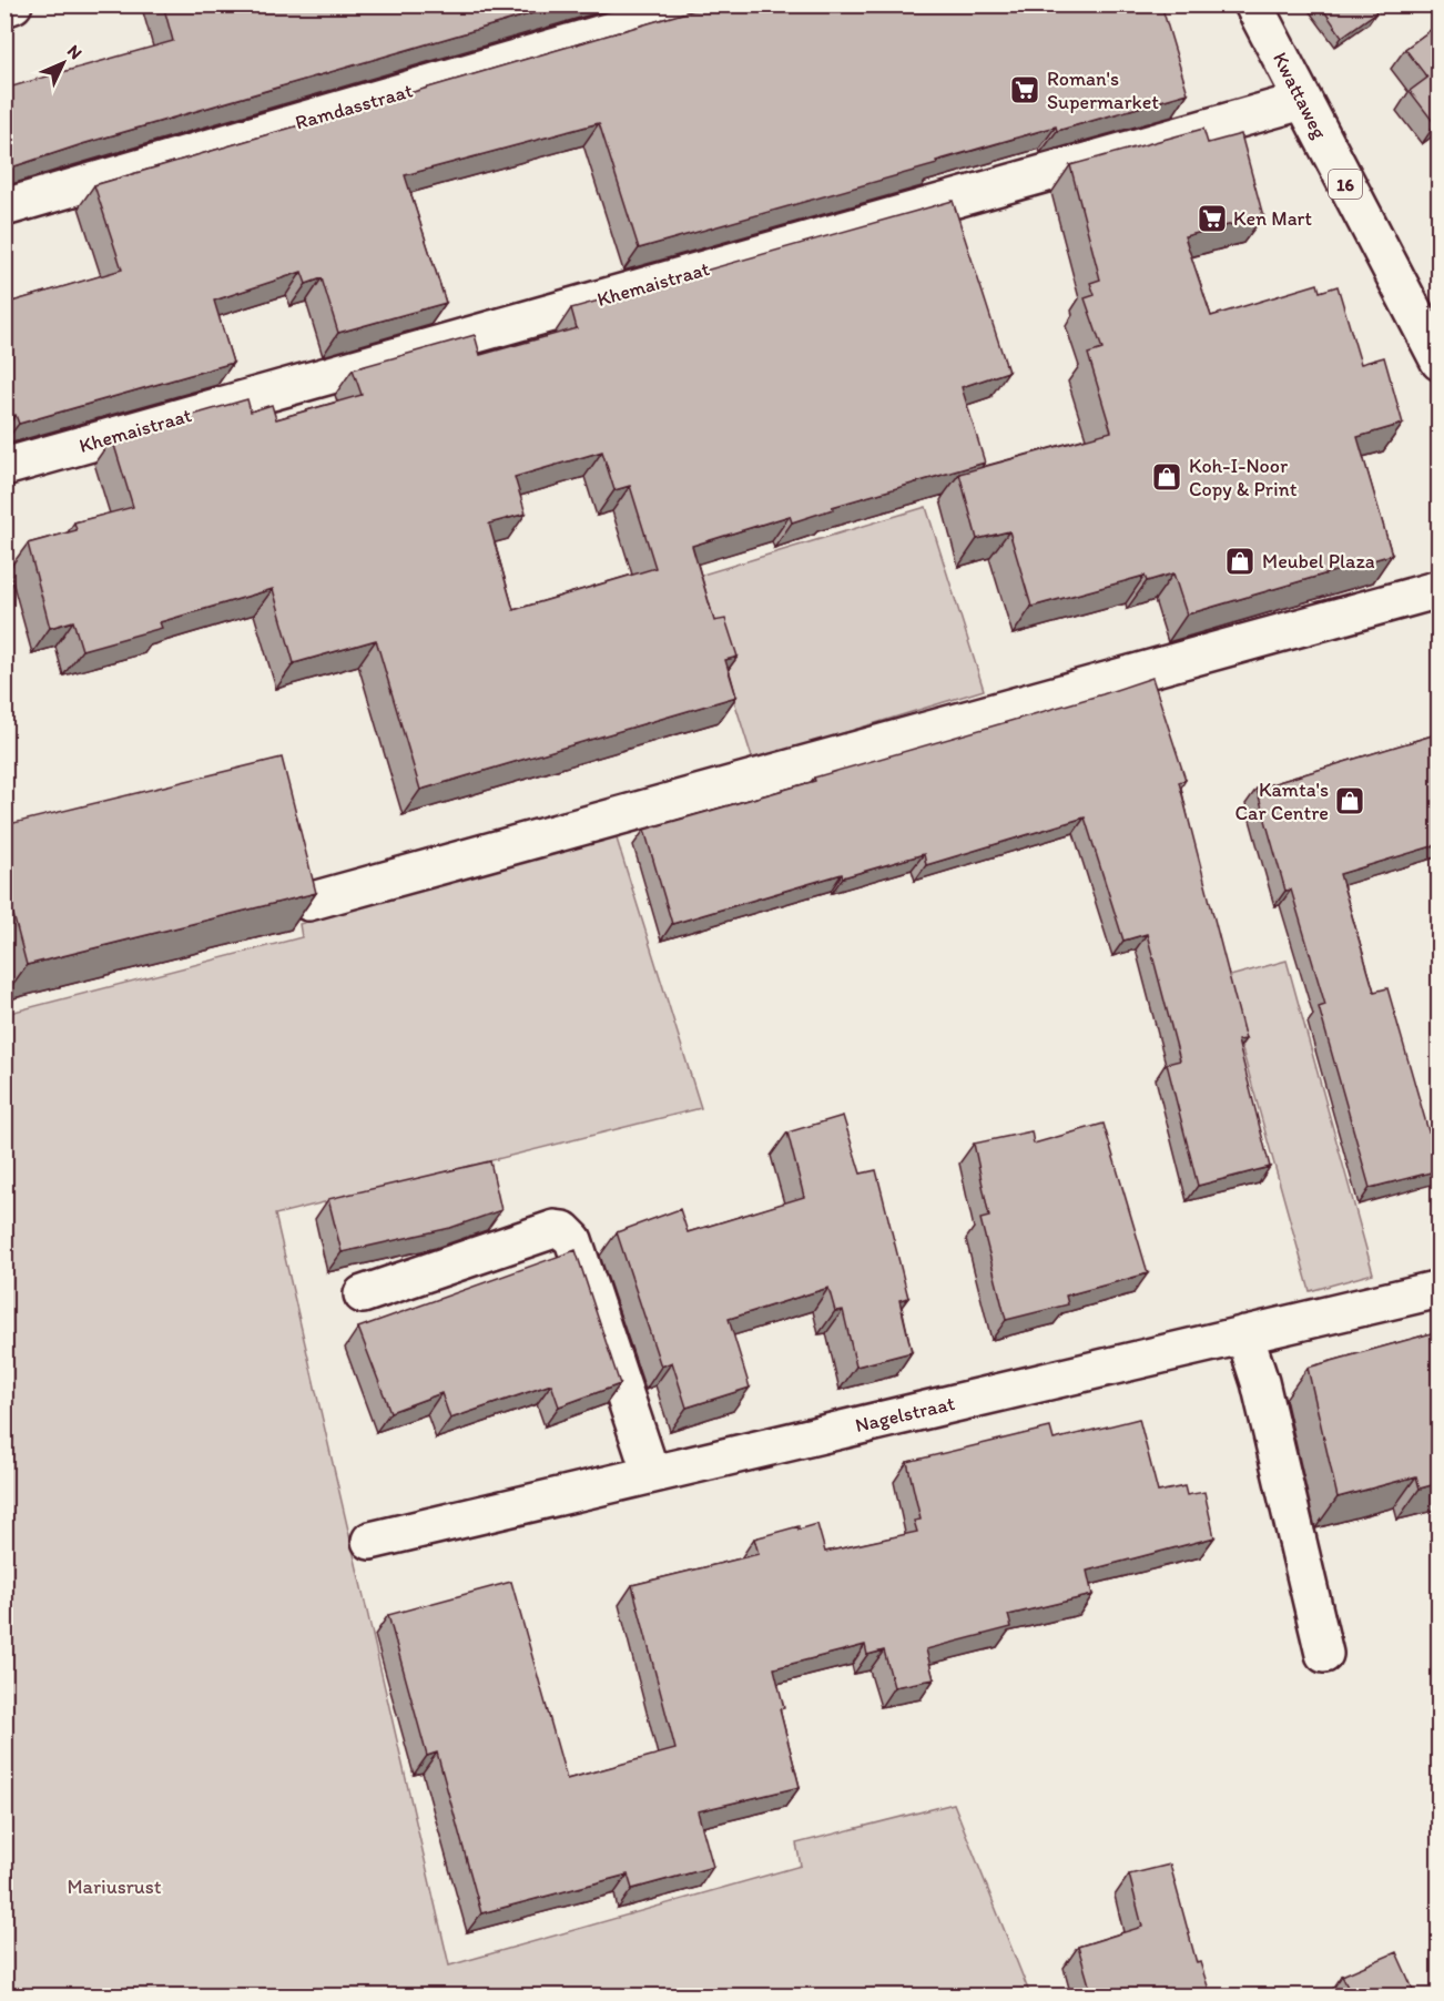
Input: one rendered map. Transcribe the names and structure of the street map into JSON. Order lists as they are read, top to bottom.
{
  "streets": {
    "street": [
      "Kwattaweg",
      "Ramdasstraat",
      "16",
      "Khemaistraat",
      "Nagelstraat"
    ]
  },
  "crossings": [
    ["Kwattaweg", "Khemaistraat"]
  ],
  "parks": ["Mariusrust"],
  "places": {
    "supermarket": ["Roman's Supermarket", "Ken Mart"],
    "shop": ["Koh-I-Noor Copy & Print", "Meubel Plaza", "Kamta's Car Centre"]
  },
  "north": "top right"
}
